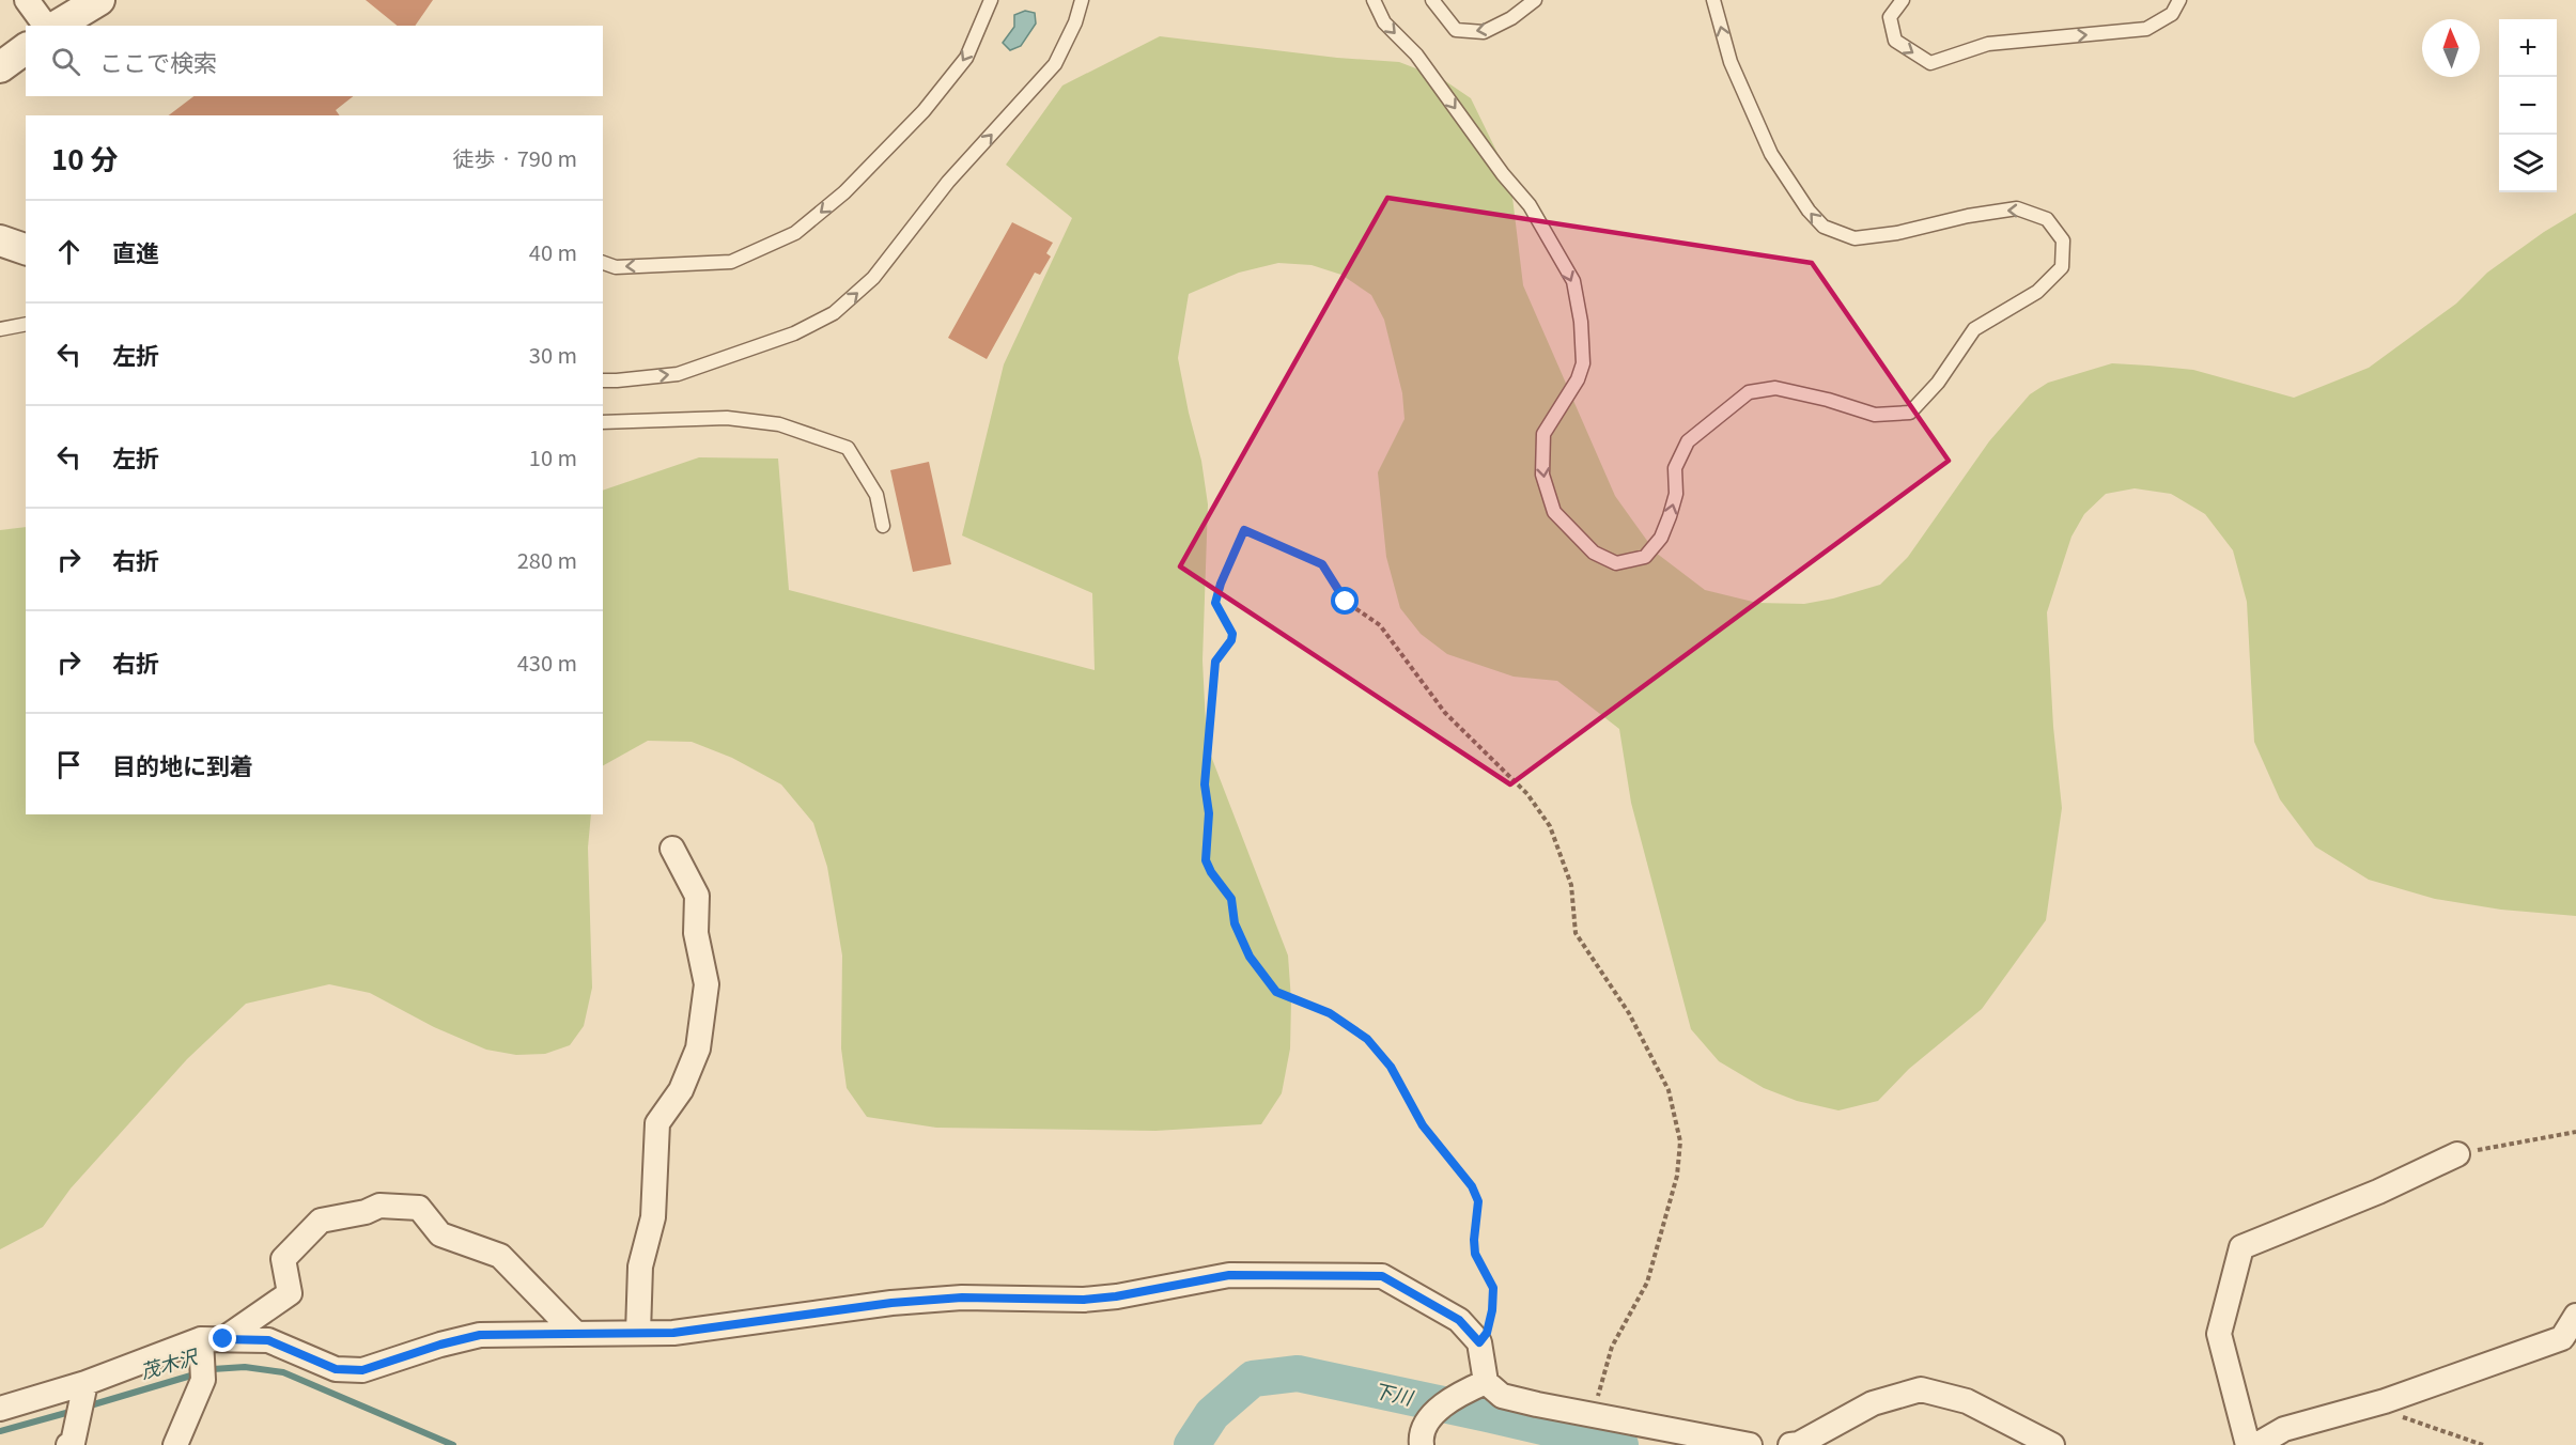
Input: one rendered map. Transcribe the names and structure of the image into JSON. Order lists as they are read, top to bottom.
{
  "water": ["茂木沢", "下川"],
  "north": "top",
  "page": {
    "map_buttons": ["+", "−"],
    "search": "ここで検索",
    "heading": ["10 分", "徒歩 · 790 m"],
    "list": [
      ["直進", "40 m"],
      ["左折", "30 m"],
      ["左折", "10 m"],
      ["右折", "280 m"],
      ["右折", "430 m"],
      "目的地に到着"
    ]
  }
}
